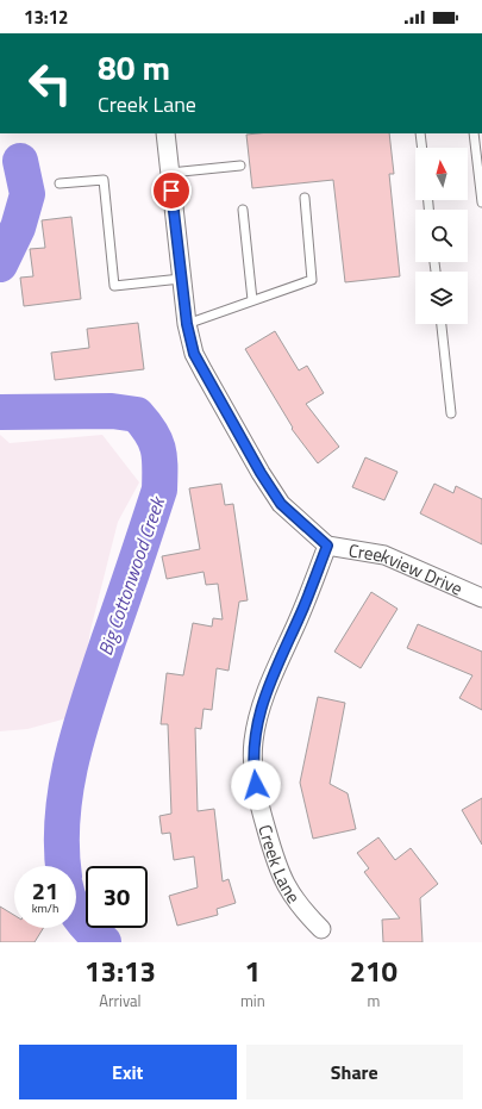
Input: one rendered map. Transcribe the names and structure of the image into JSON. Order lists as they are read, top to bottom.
{
  "streets": {
    "street": ["Creekview Drive", "Creek Lane"]
  },
  "crossings": [
    ["Creekview Drive", "Creek Lane"]
  ],
  "water": ["Big Cottonwood Creek"],
  "north": "top",
  "page": {
    "status": "13:12",
    "turn": ["80 m", "Creek Lane"],
    "speed": "21 km/h",
    "limit": "30",
    "eta": [
      "13:13",
      "Arrival",
      "1",
      "min",
      "210",
      "m"
    ],
    "buttons": ["Exit", "Share"]
  }
}
